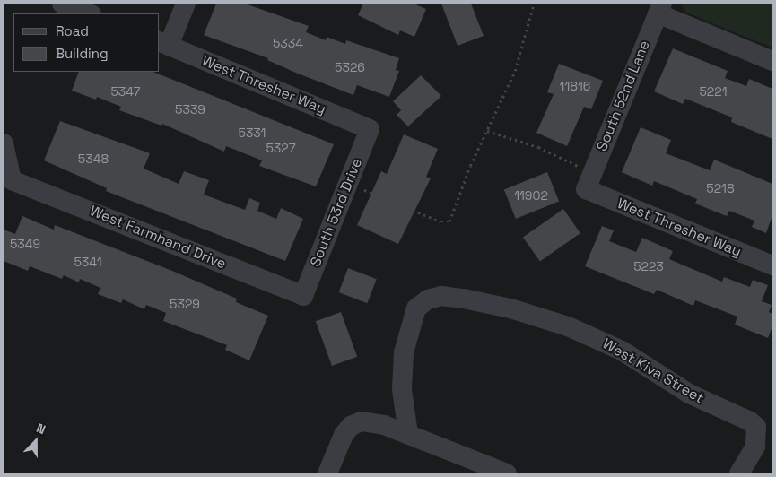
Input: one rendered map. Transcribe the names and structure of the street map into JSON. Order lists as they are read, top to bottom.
{
  "streets": {
    "street": [
      "West Thresher Way",
      "South 52nd Lane",
      "South 53rd Drive",
      "West Farmhand Drive",
      "West Kiva Street"
    ]
  },
  "crossings": [
    ["West Thresher Way", "South 52nd Lane"],
    ["West Thresher Way", "South 53rd Drive"],
    ["South 53rd Drive", "West Farmhand Drive"]
  ],
  "house_numbers": [
    "5334",
    "5326",
    "11816",
    "5347",
    "5221",
    "5339",
    "5331",
    "5327",
    "5348",
    "5218",
    "11902",
    "5349",
    "5341",
    "5223",
    "5329"
  ],
  "legend": ["Road", "Building"],
  "north": "top"
}
